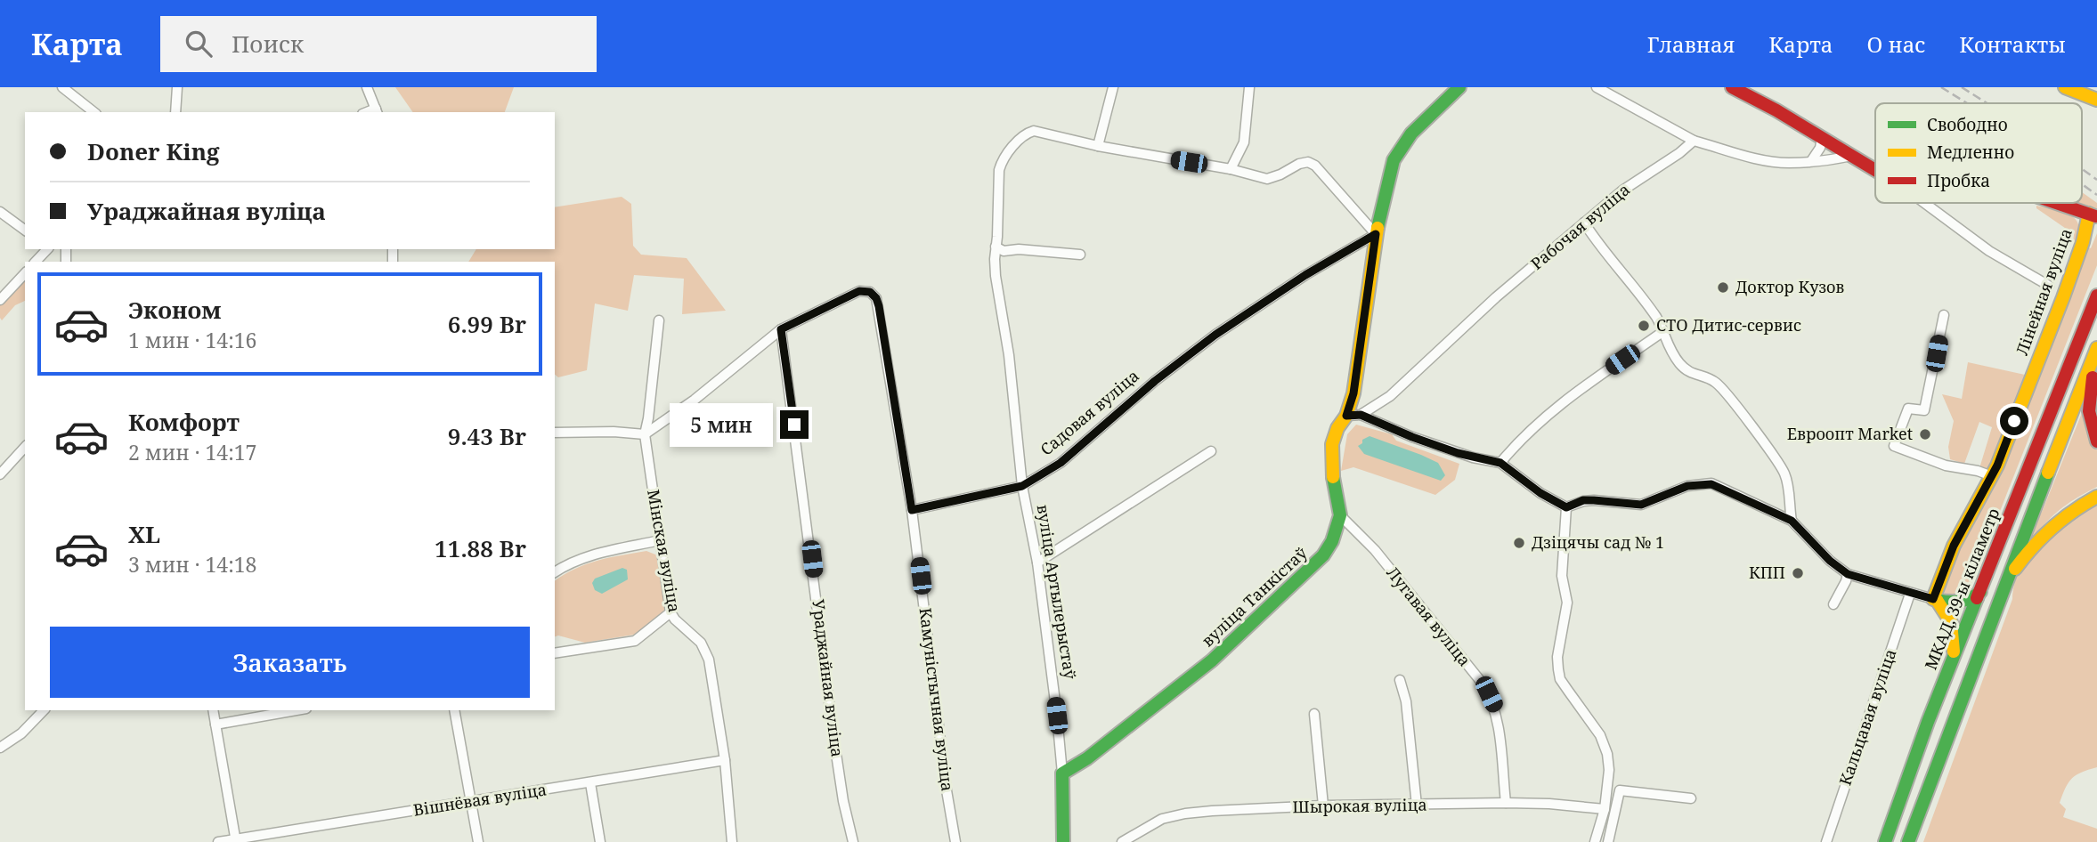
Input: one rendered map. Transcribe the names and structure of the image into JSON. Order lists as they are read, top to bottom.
{
  "streets": {
    "main road": [
      "Лінейная вуліца",
      "МКАД, 39-ы кіламетр",
      "вуліца Артылерыстаў",
      "вуліца Танкістаў"
    ],
    "street": [
      "Рабочая вуліца",
      "Садовая вуліца",
      "Мінская вуліца",
      "Лугавая вуліца",
      "Ураджайная вуліца",
      "Камуністычная вуліца",
      "Кальцавая вуліца",
      "Вішнёвая вуліца",
      "Шырокая вуліца"
    ]
  },
  "crossings": [
    ["Садовая вуліца", "вуліца Артылерыстаў"],
    ["Садовая вуліца", "Камуністычная вуліца"],
    ["Мінская вуліца", "Вішнёвая вуліца"],
    ["вуліца Артылерыстаў", "вуліца Танкістаў"],
    ["вуліца Танкістаў", "Лугавая вуліца"],
    ["Лугавая вуліца", "Шырокая вуліца"],
    ["Ураджайная вуліца", "Камуністычная вуліца"]
  ],
  "places": [
    "Доктор Кузов",
    "СТО Дитис-сервис",
    "Евроопт Market",
    "Дзіцячы сад № 1",
    "КПП"
  ],
  "legend": ["Свободно", "Медленно", "Пробка"],
  "page": {
    "header": "Карта",
    "search": "Поиск",
    "nav": [
      "Главная",
      "Карта",
      "О нас",
      "Контакты"
    ],
    "banner": ["Doner King", "Ураджайная вуліца"],
    "list": [
      {
        "name": "Эконом",
        "note": "1 мин · 14:16",
        "value": "6.99 Br"
      },
      {
        "name": "Комфорт",
        "note": "2 мин · 14:17",
        "value": "9.43 Br"
      },
      {
        "name": "XL",
        "note": "3 мин · 14:18",
        "value": "11.88 Br"
      }
    ],
    "bubble": "5 мин",
    "buttons": "Заказать"
  }
}
